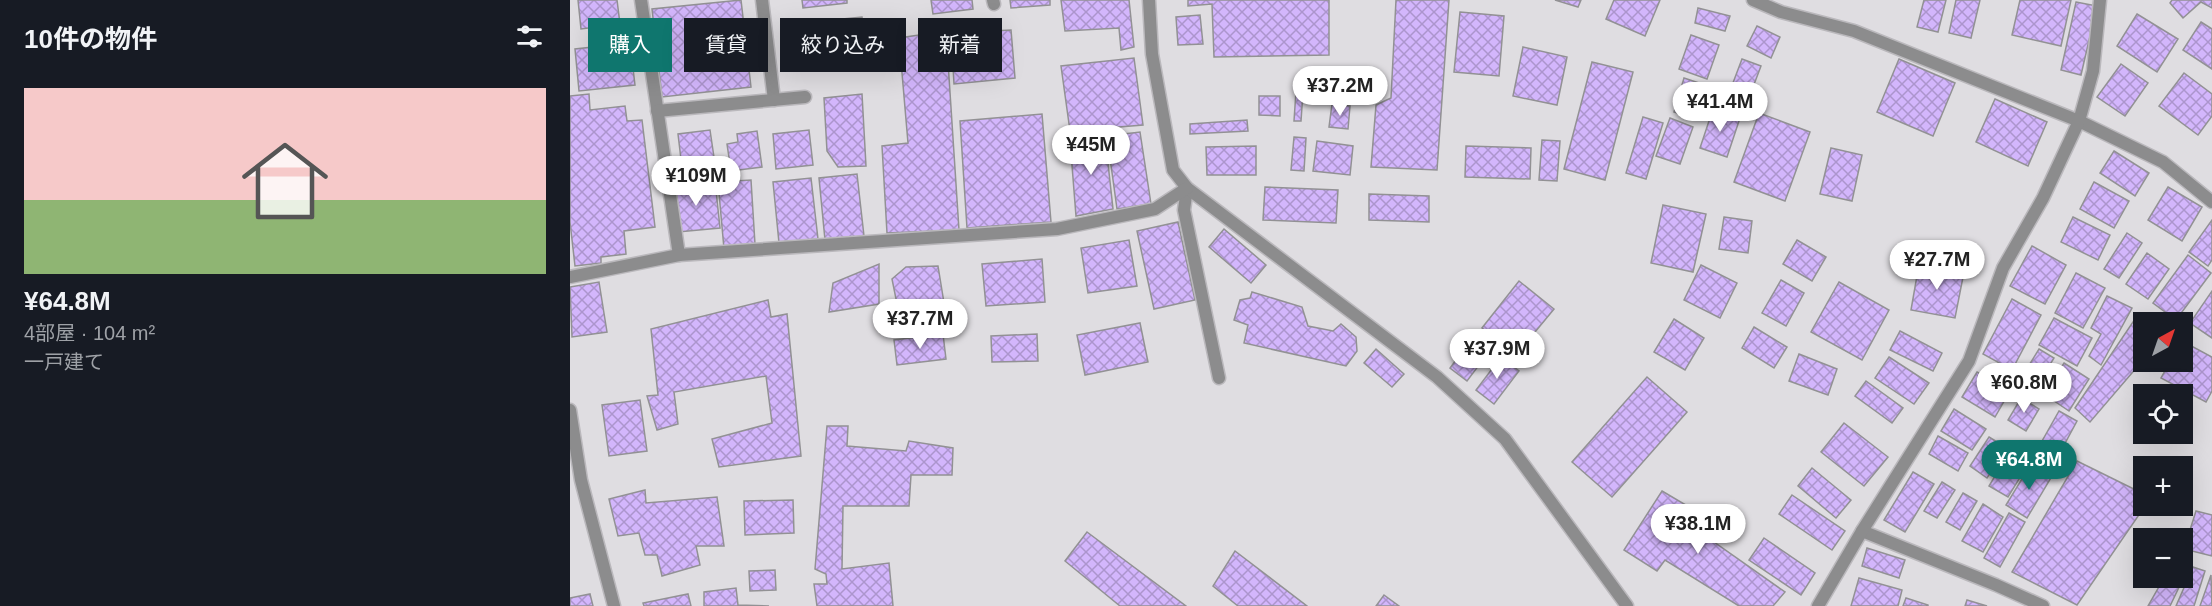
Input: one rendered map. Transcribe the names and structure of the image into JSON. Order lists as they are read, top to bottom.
{
  "north": "top right",
  "page": {
    "heading": "10件の物件",
    "chip": [
      "購入",
      "賃貸",
      "絞り込み",
      "新着"
    ],
    "price": [
      "¥37.2M",
      "¥41.4M",
      "¥45M",
      "¥109M",
      "¥27.7M",
      "¥37.7M",
      "¥37.9M",
      "¥60.8M",
      "¥64.8M",
      "¥38.1M"
    ],
    "list": [
      {
        "name": "¥64.8M",
        "note": "4部屋 · 104 m² · 一戸建て"
      }
    ],
    "map_buttons": ["+", "−"]
  }
}
